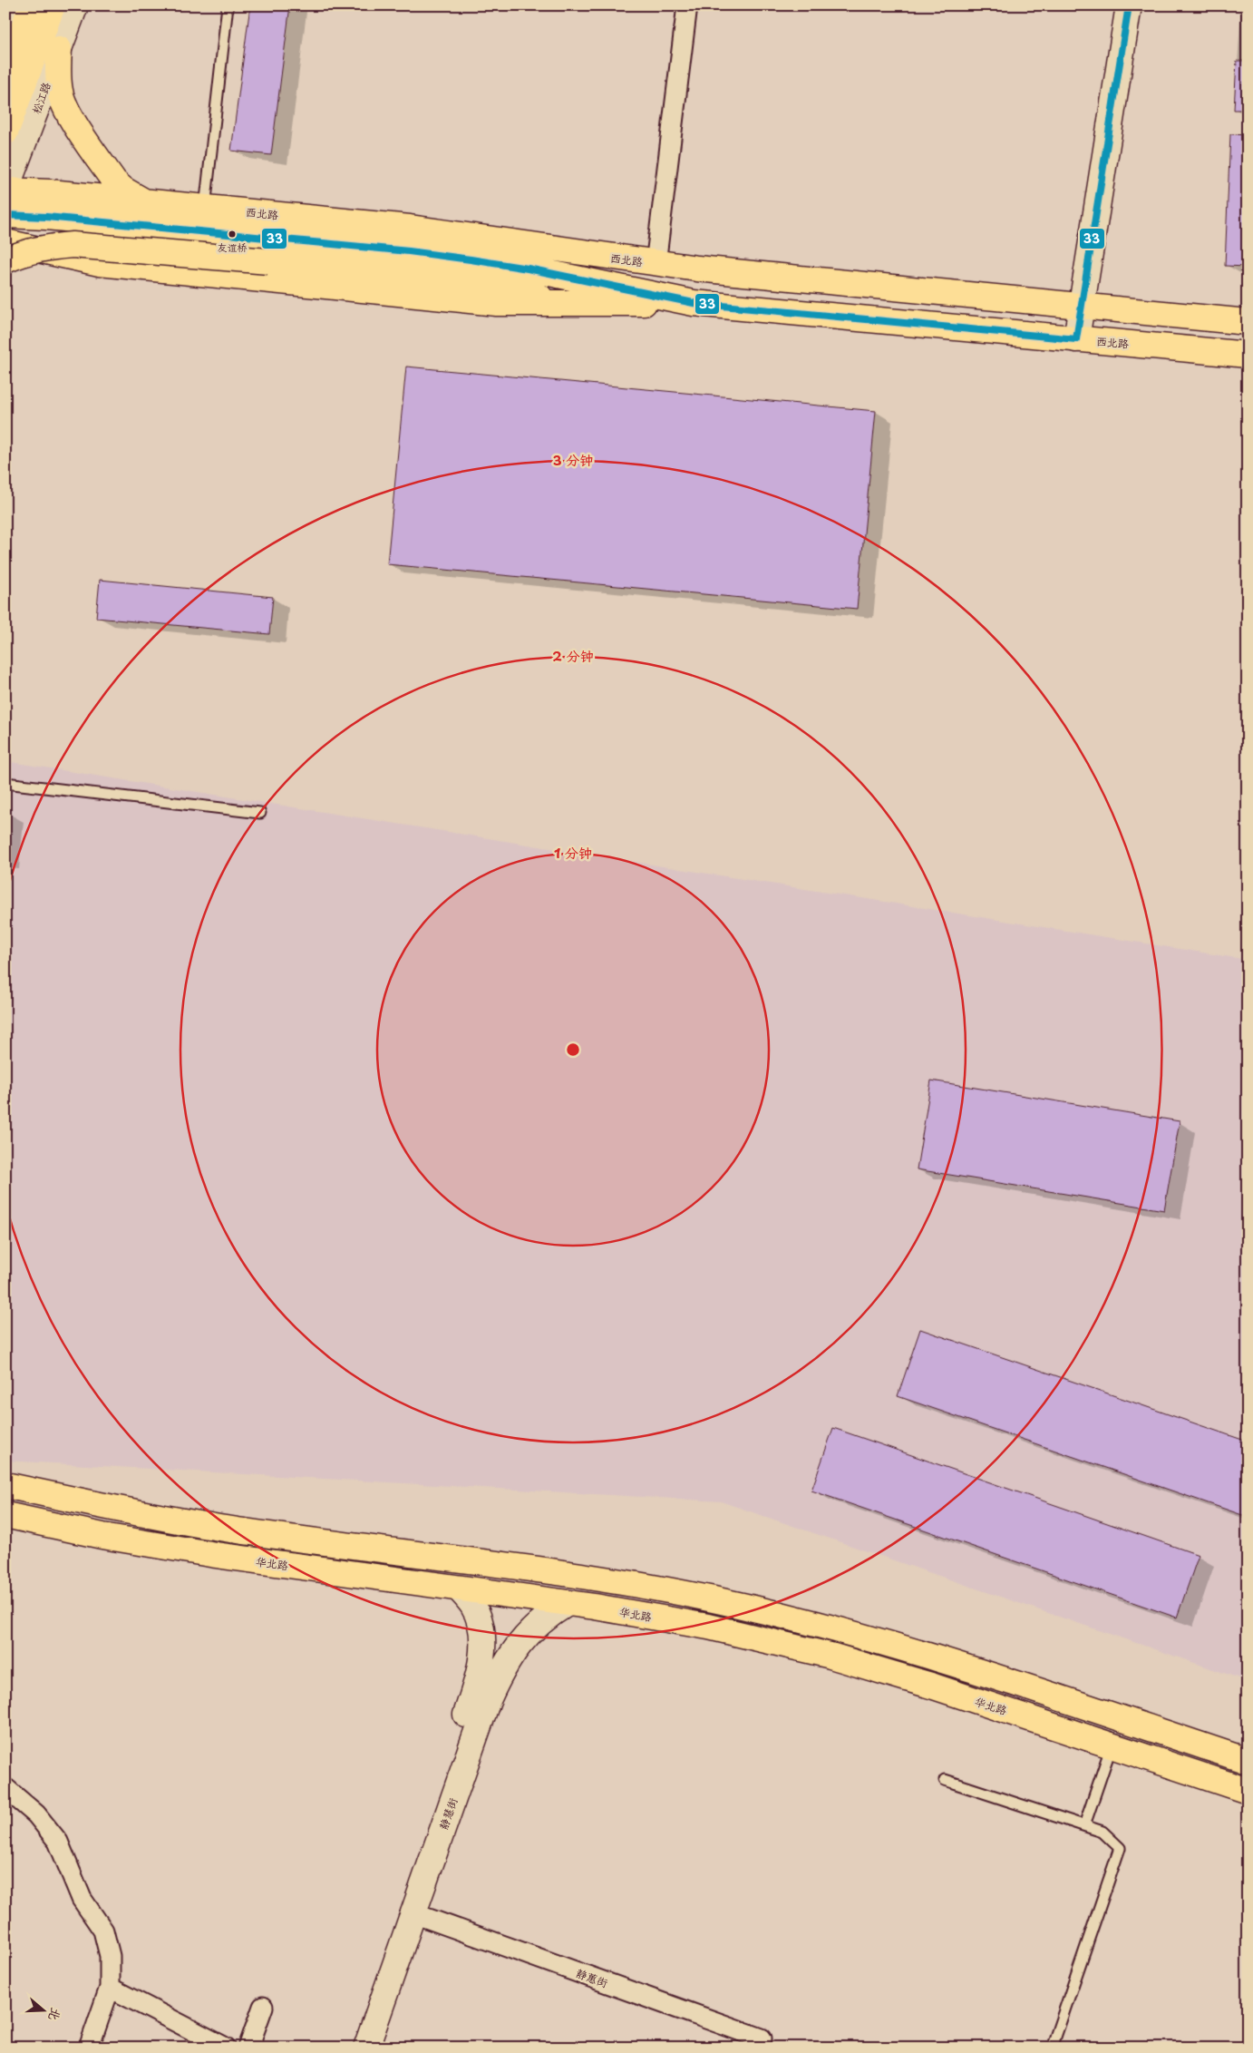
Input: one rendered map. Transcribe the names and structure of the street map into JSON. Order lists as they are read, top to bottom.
{
  "streets": {
    "main road": ["松江路", "西北路", "华北路"],
    "street": ["静慧街", "静蕙街"]
  },
  "crossings": [
    ["松江路", "西北路"],
    ["华北路", "静慧街"],
    ["静慧街", "静蕙街"]
  ],
  "places": ["友谊桥"],
  "lines": ["transit line 33"],
  "north": "right",
  "rings": ["3 分钟", "2 分钟", "1 分钟"]
}
